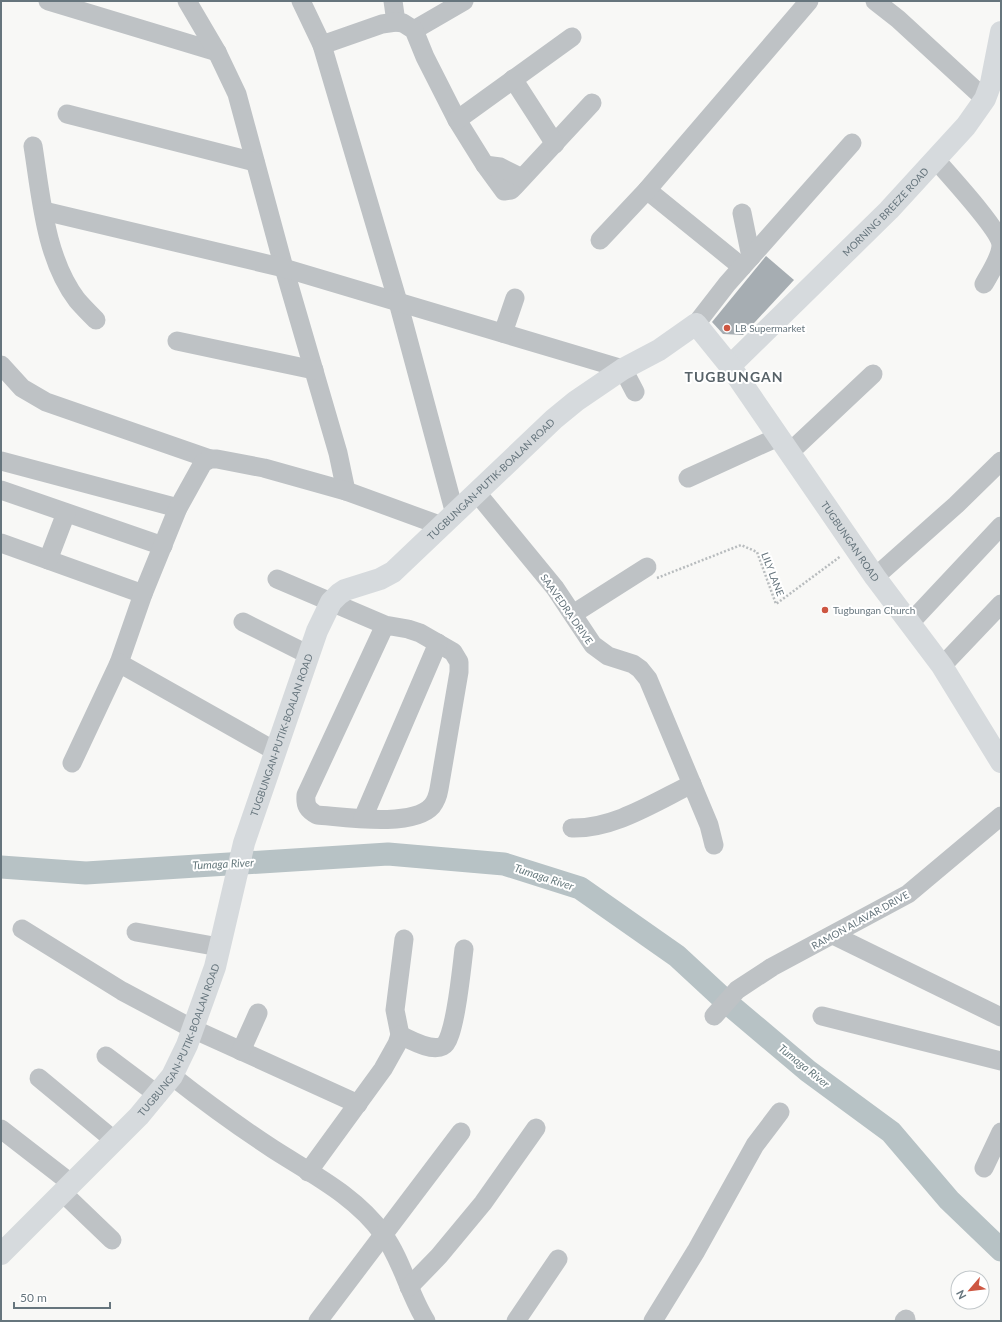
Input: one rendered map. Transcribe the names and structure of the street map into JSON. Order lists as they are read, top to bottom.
{
  "streets": {
    "main road": ["MORNING BREEZE ROAD", "TUGBUNGAN-PUTIK-BOALAN ROAD", "TUGBUNGAN ROAD"],
    "street": ["SAAVEDRA DRIVE", "RAMON ALAVAR DRIVE"],
    "path": ["LILY LANE"]
  },
  "crossings": [
    ["MORNING BREEZE ROAD", "TUGBUNGAN ROAD"],
    ["TUGBUNGAN-PUTIK-BOALAN ROAD", "TUGBUNGAN ROAD"],
    ["TUGBUNGAN-PUTIK-BOALAN ROAD", "SAAVEDRA DRIVE"],
    ["TUGBUNGAN ROAD", "LILY LANE"]
  ],
  "districts": ["TUGBUNGAN"],
  "water": ["Tumaga River"],
  "places": ["LB Supermarket", "Tugbungan Church"],
  "scale_bar": "50 m",
  "north": "bottom left"
}
